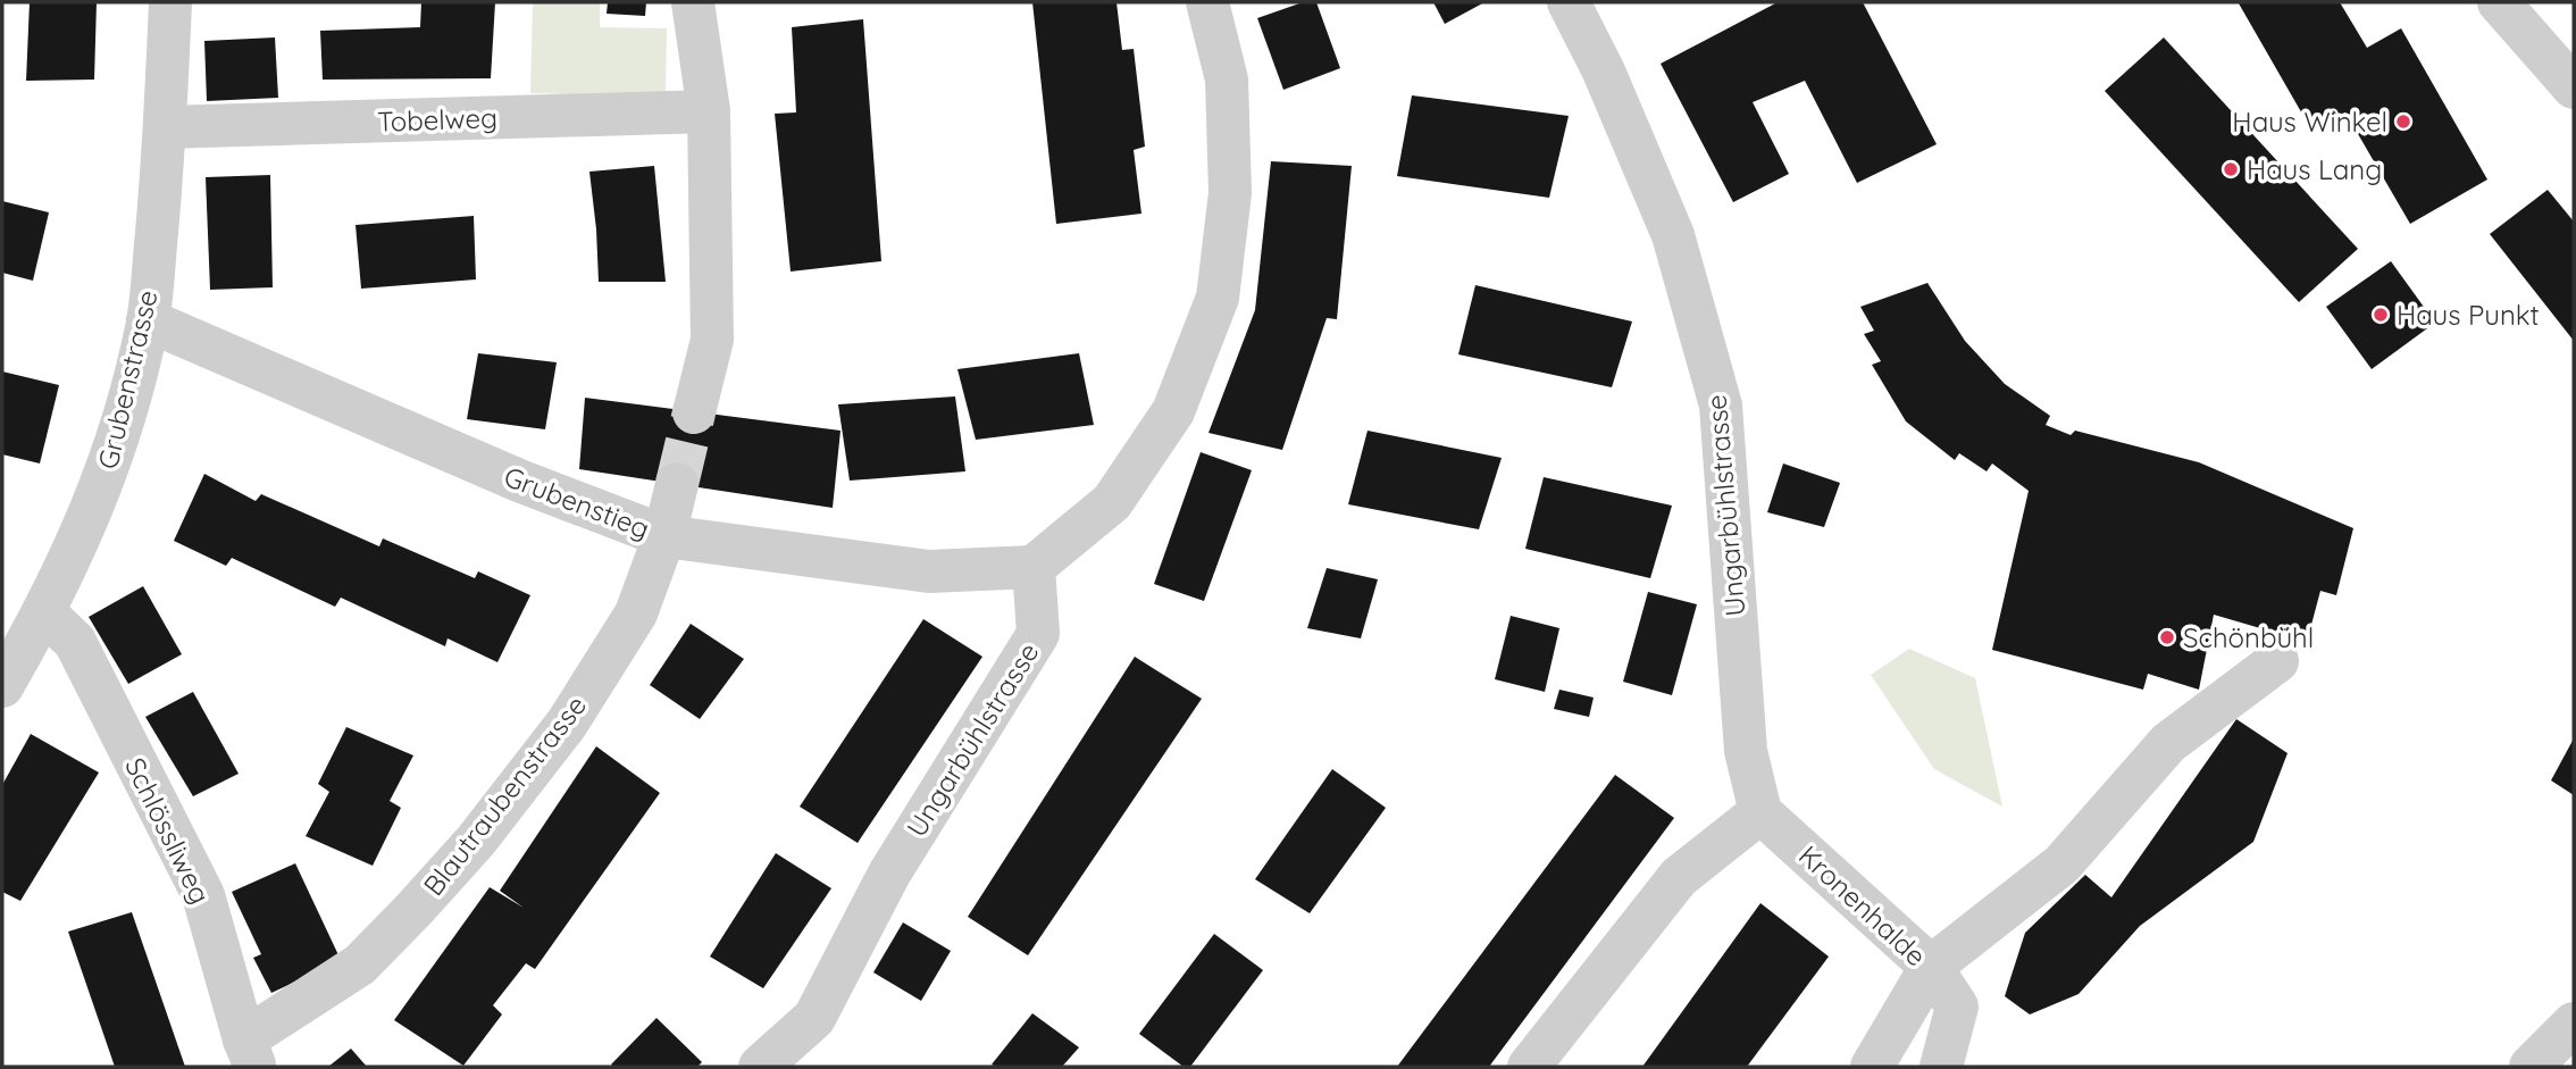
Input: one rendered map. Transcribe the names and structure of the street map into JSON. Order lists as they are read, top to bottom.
{
  "streets": {
    "street": [
      "Tobelweg",
      "Grubenstrasse",
      "Grubenstieg",
      "Ungarbühlstrasse",
      "Blautraubenstrasse",
      "Schlössliweg",
      "Kronenhalde"
    ]
  },
  "crossings": [
    ["Tobelweg", "Grubenstrasse"],
    ["Grubenstrasse", "Grubenstieg"],
    ["Grubenstrasse", "Schlössliweg"],
    ["Grubenstieg", "Ungarbühlstrasse"],
    ["Grubenstieg", "Blautraubenstrasse"],
    ["Ungarbühlstrasse", "Kronenhalde"],
    ["Blautraubenstrasse", "Schlössliweg"]
  ],
  "places": [
    "Haus Winkel",
    "Haus Lang",
    "Haus Punkt",
    "Schönbühl"
  ]
}
